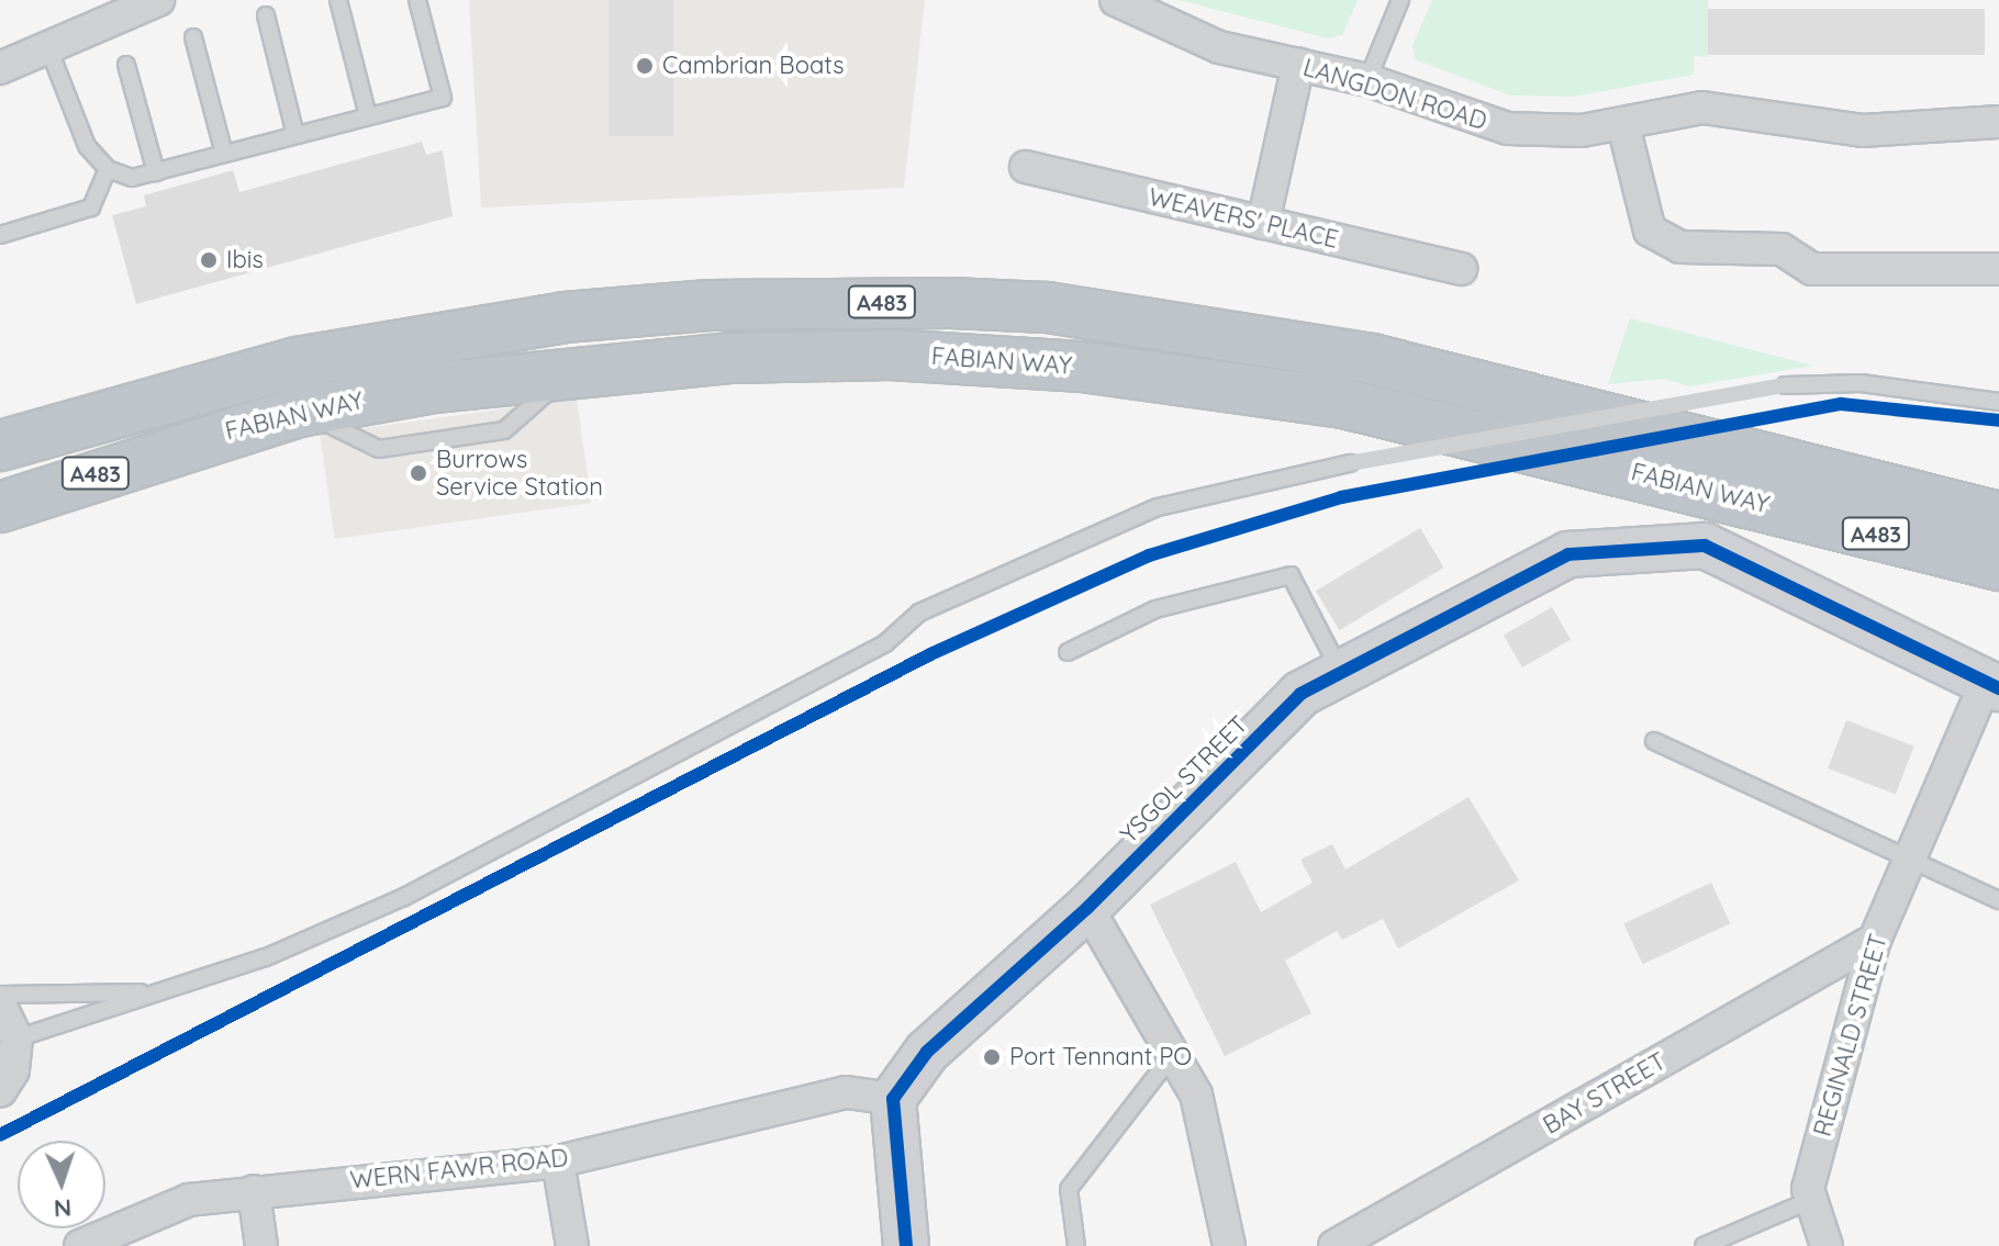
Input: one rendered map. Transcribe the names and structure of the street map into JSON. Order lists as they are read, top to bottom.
{
  "streets": {
    "highway": ["A483", "FABIAN WAY"],
    "street": [
      "LANGDON ROAD",
      "WEAVERS' PLACE",
      "YSGOL STREET",
      "REGINALD STREET",
      "BAY STREET",
      "WERN FAWR ROAD"
    ]
  },
  "crossings": [
    ["YSGOL STREET", "REGINALD STREET"],
    ["YSGOL STREET", "WERN FAWR ROAD"],
    ["REGINALD STREET", "BAY STREET"]
  ],
  "places": [
    "Cambrian Boats",
    "Ibis",
    "Burrows Service Station",
    "Port Tennant PO"
  ],
  "north": "bottom"
}
